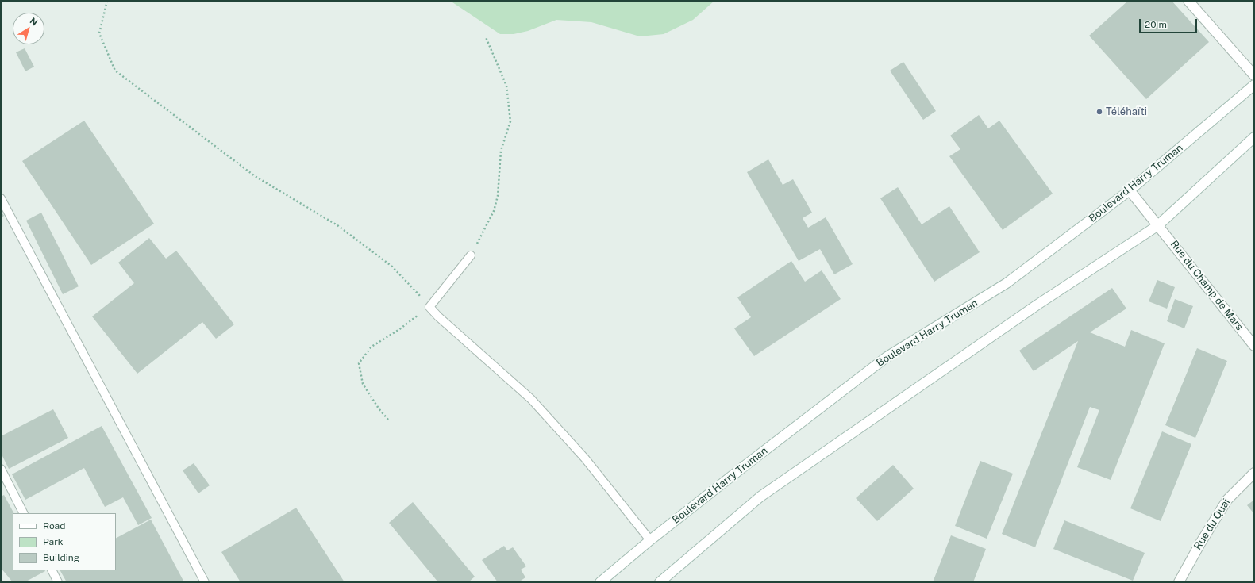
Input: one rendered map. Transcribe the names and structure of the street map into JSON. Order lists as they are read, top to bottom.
{
  "streets": {
    "main road": ["Boulevard Harry Truman", "Rue du Champ de Mars", "Rue du Quai"]
  },
  "crossings": [
    ["Boulevard Harry Truman", "Rue du Champ de Mars"]
  ],
  "places": ["Téléhaïti"],
  "legend": ["Road", "Park", "Building"],
  "scale_bar": "20 m",
  "north": "top right"
}
